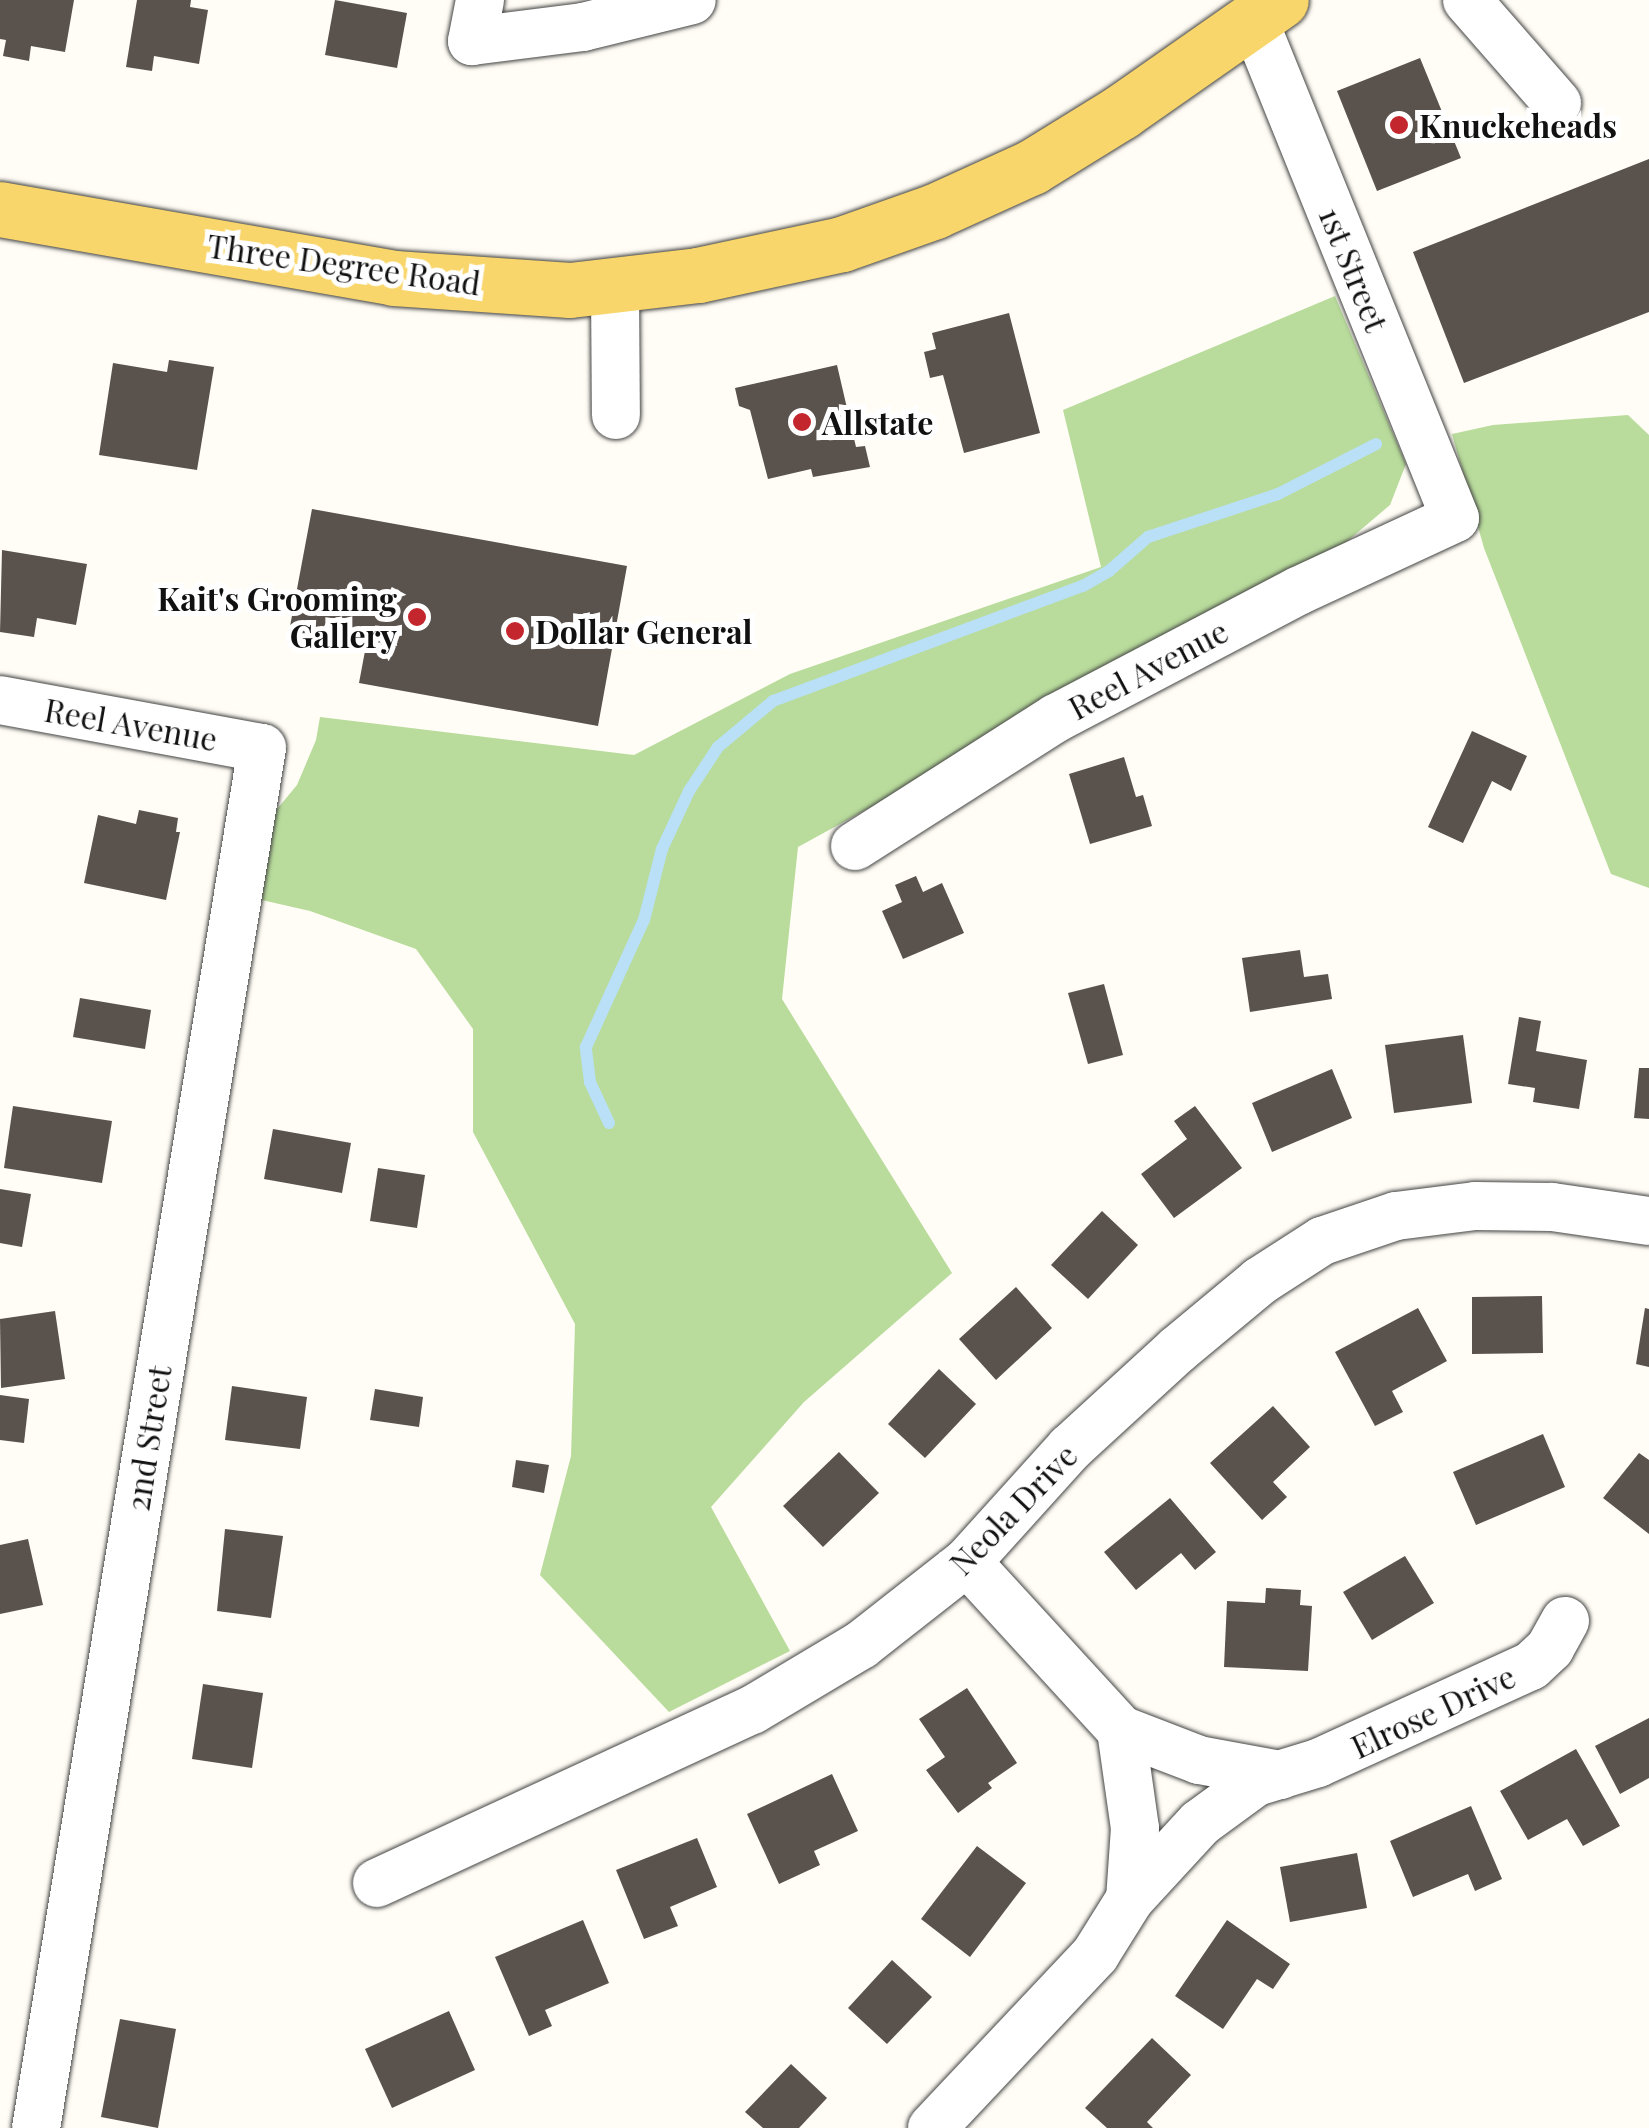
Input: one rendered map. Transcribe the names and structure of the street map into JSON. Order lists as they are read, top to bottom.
{
  "streets": {
    "main road": ["Three Degree Road"],
    "street": [
      "1st Street",
      "Reel Avenue",
      "2nd Street",
      "Neola Drive",
      "Elrose Drive"
    ]
  },
  "crossings": [
    ["Three Degree Road", "1st Street"],
    ["1st Street", "Reel Avenue"],
    ["Reel Avenue", "2nd Street"],
    ["Neola Drive", "Elrose Drive"]
  ],
  "places": [
    "Knuckeheads",
    "Allstate",
    "Kait's Grooming Gallery",
    "Dollar General"
  ]
}
